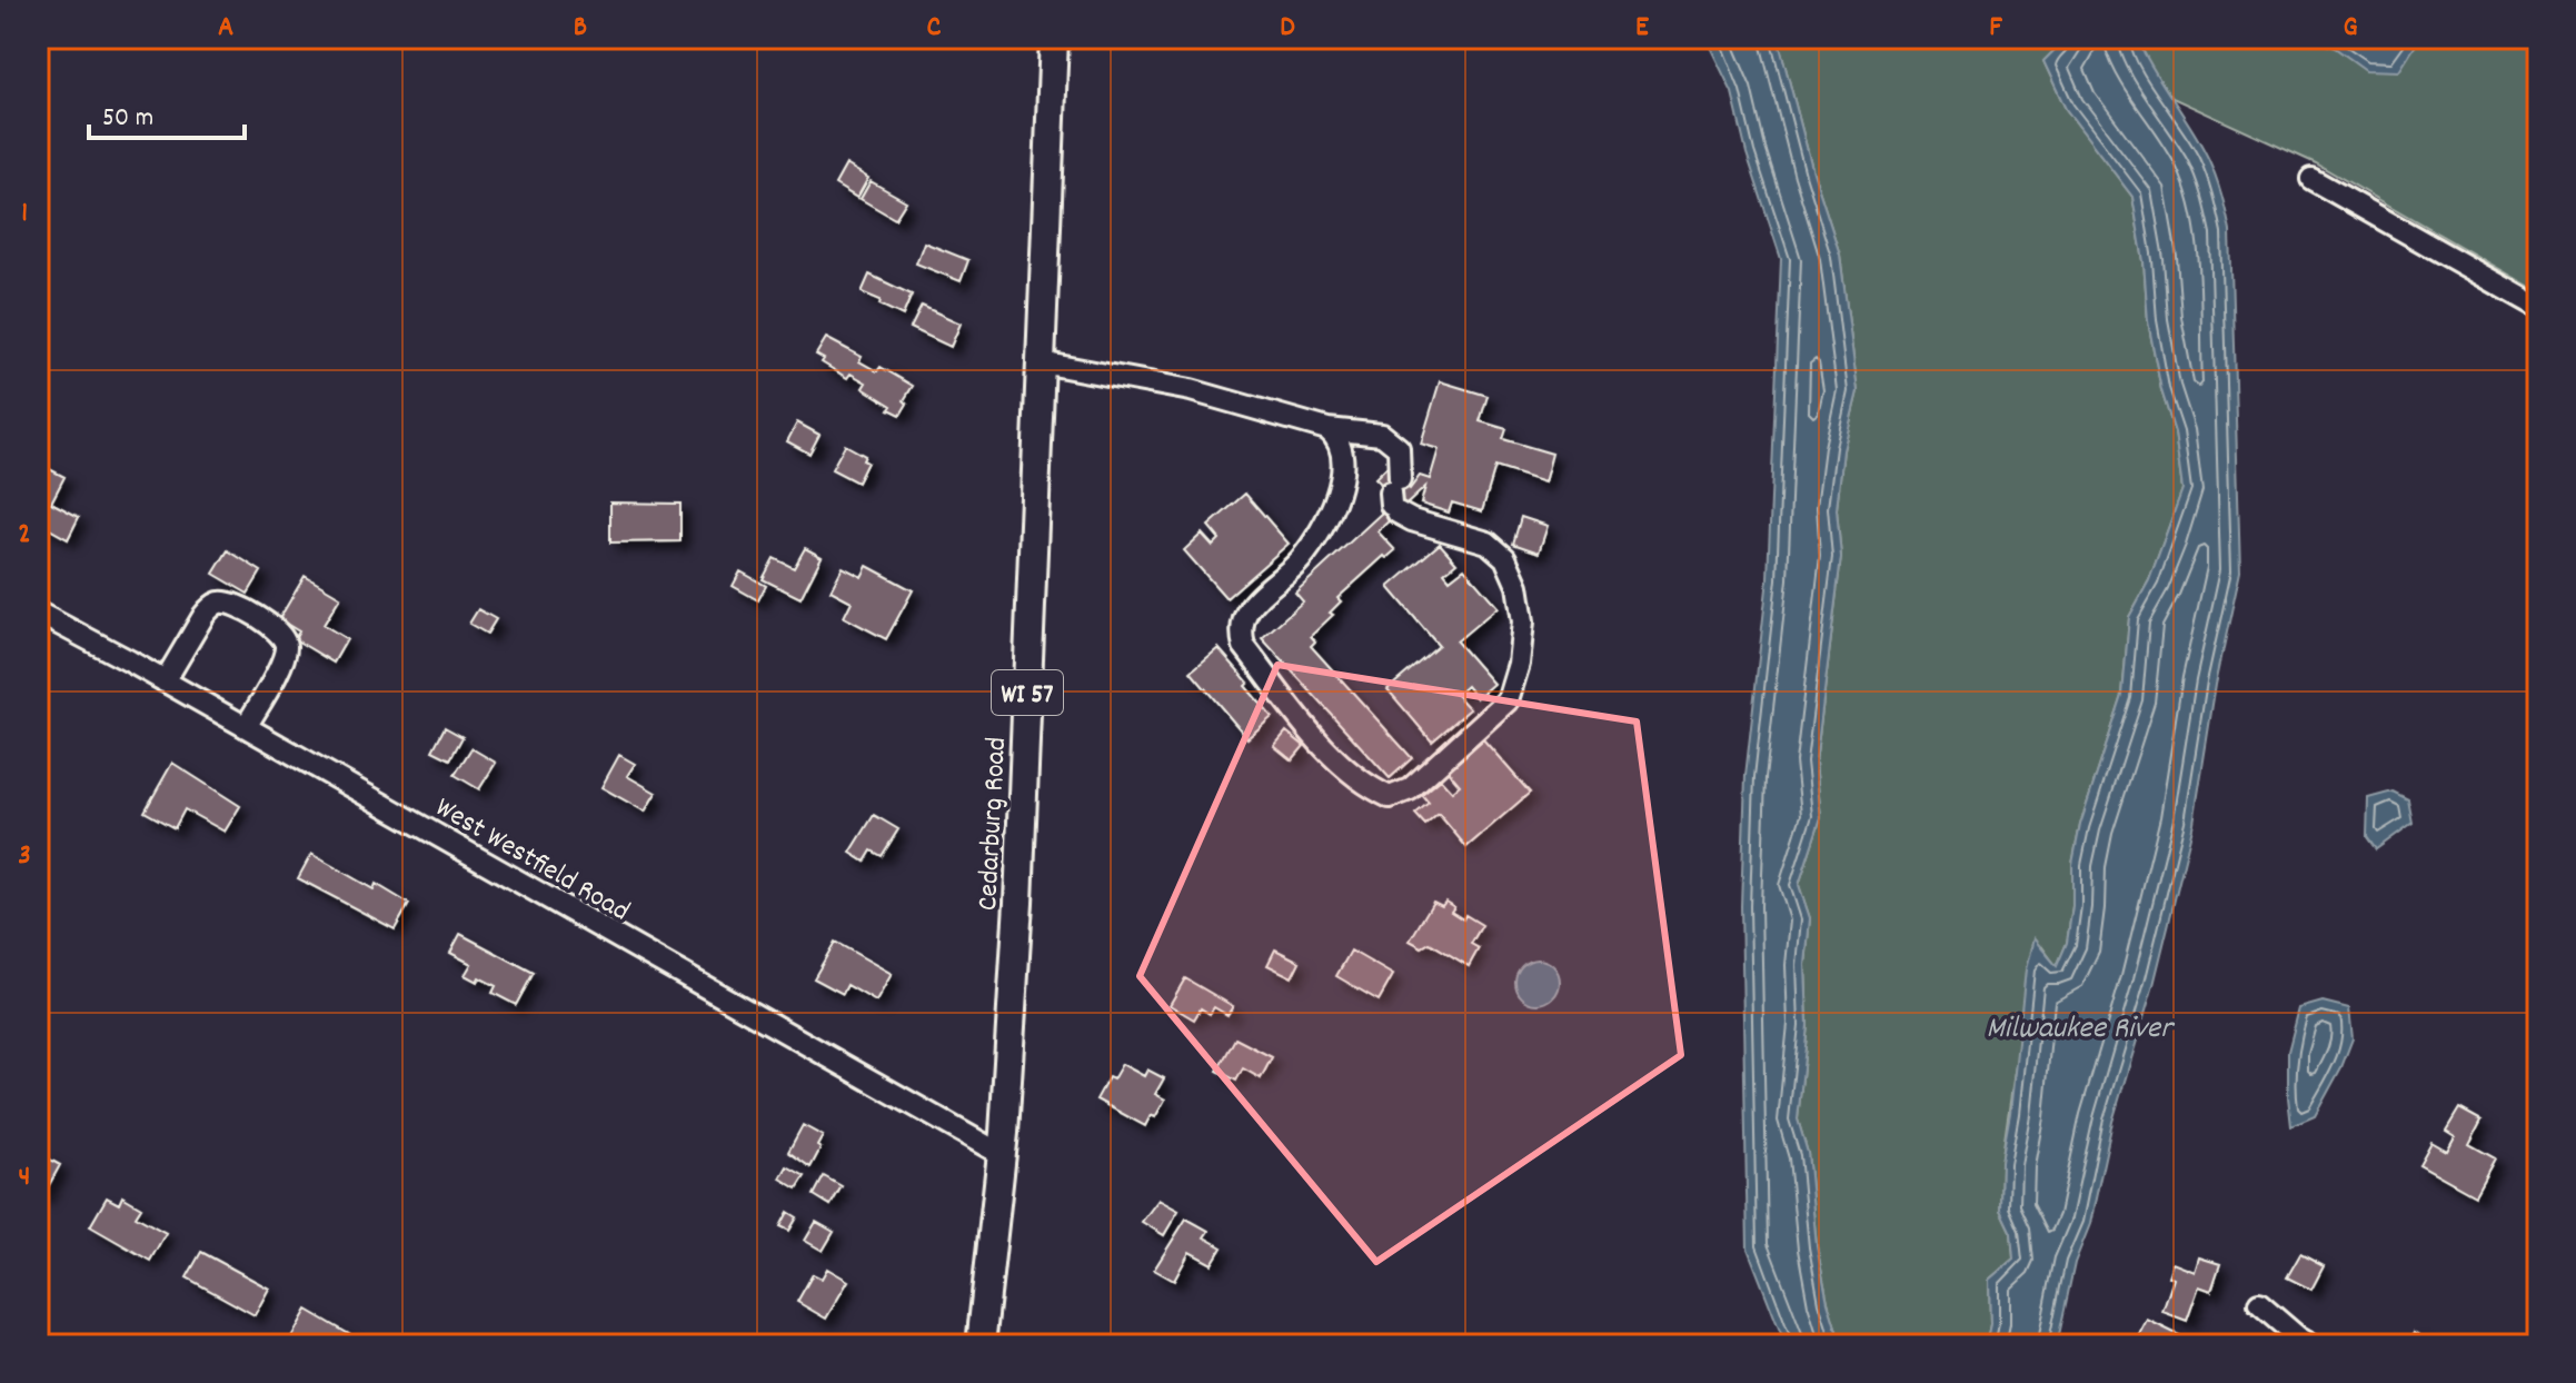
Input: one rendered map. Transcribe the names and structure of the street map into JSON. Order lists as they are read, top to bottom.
{
  "streets": {
    "main road": ["WI 57", "Cedarburg Road"],
    "street": ["West Westfield Road"]
  },
  "crossings": [
    ["Cedarburg Road", "West Westfield Road"]
  ],
  "water": ["Milwaukee River"],
  "scale_bar": "50 m",
  "grid": {
    "columns": [
      "A",
      "B",
      "C",
      "D",
      "E",
      "F",
      "G"
    ],
    "rows": [
      "1",
      "2",
      "3",
      "4"
    ]
  }
}
